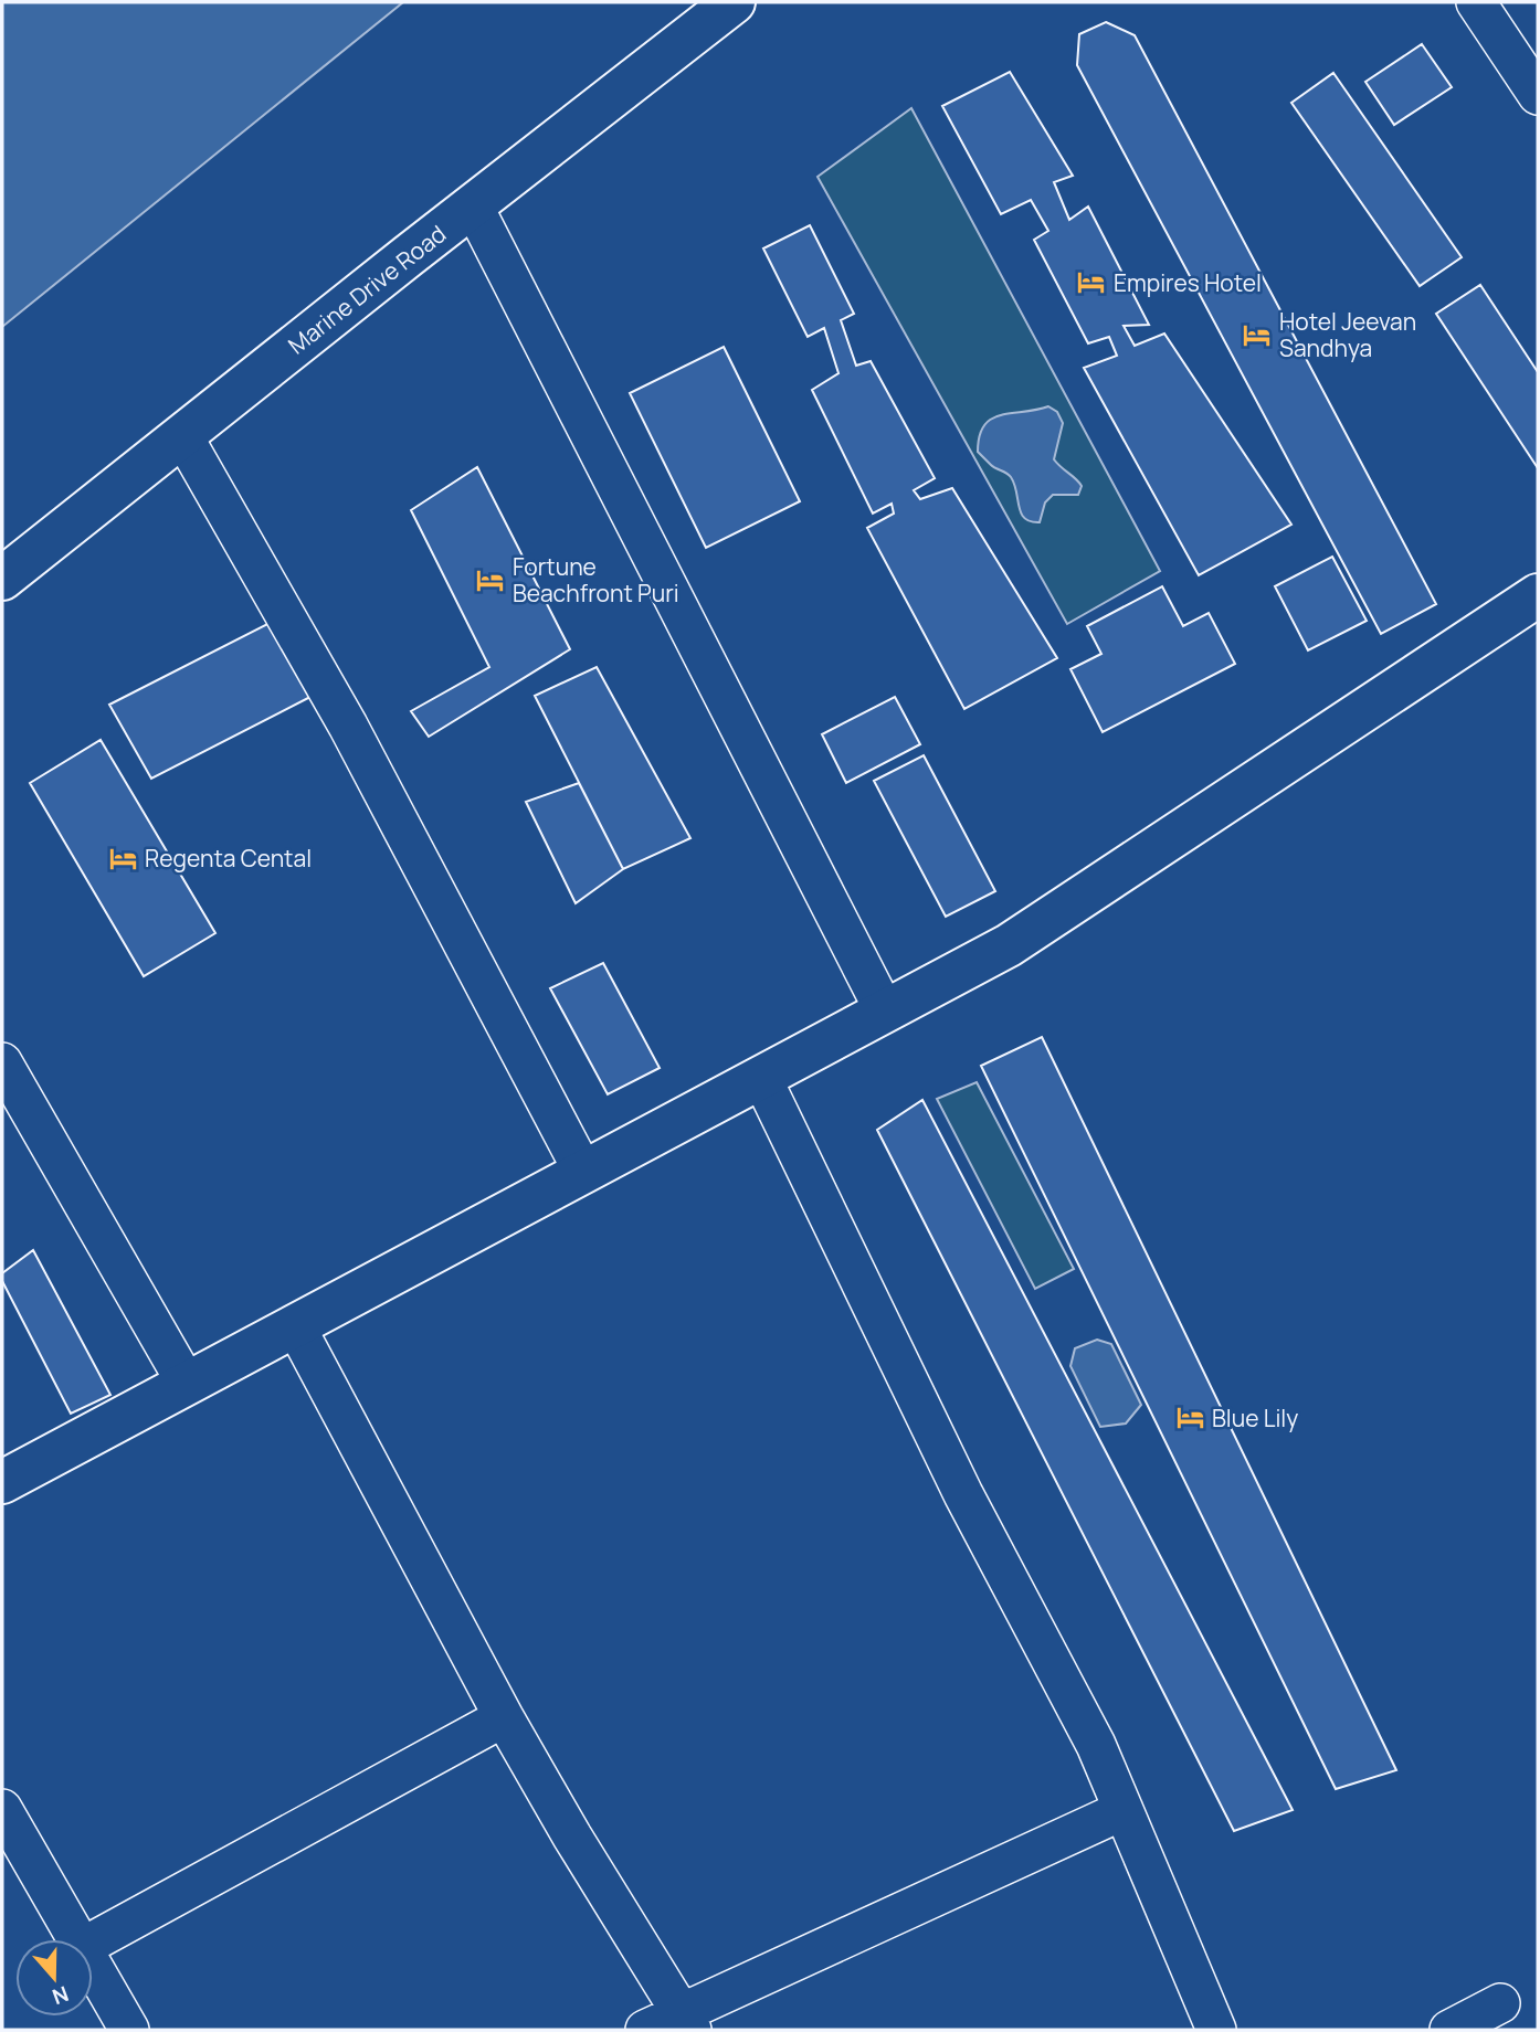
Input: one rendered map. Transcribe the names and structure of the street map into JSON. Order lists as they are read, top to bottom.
{
  "streets": {
    "main road": ["Marine Drive Road"]
  },
  "places": {
    "hotel": [
      "Empires Hotel",
      "Hotel Jeevan Sandhya",
      "Fortune Beachfront Puri",
      "Regenta Cental",
      "Blue Lily"
    ]
  },
  "north": "bottom"
}
